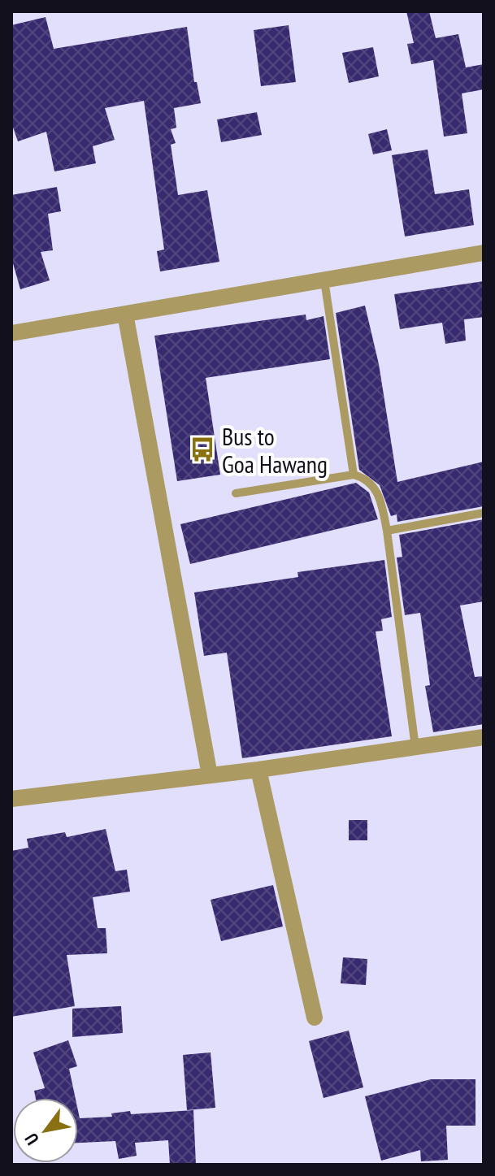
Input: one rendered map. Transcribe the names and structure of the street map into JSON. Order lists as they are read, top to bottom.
{
  "places": {
    "bus stop": ["Bus to Goa Hawang"]
  },
  "north": "bottom left"
}
